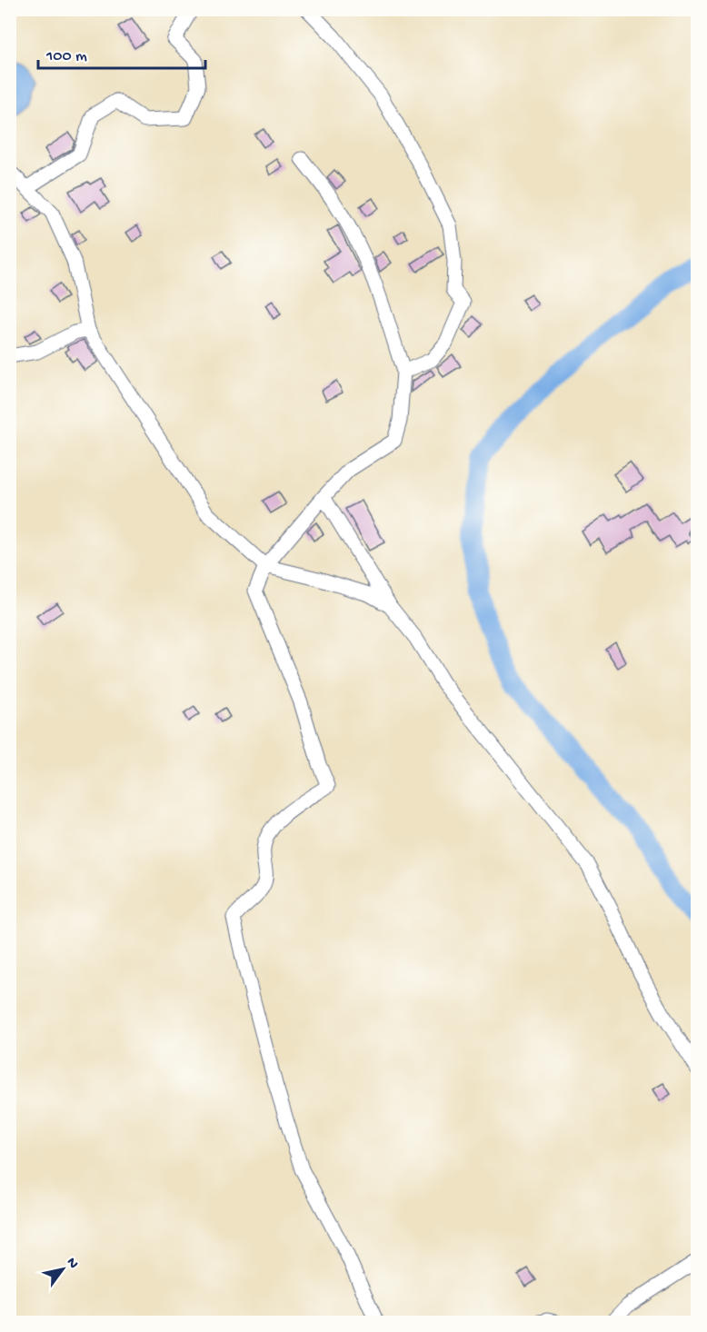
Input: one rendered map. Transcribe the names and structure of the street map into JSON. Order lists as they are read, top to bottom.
{
  "scale_bar": "100 m",
  "north": "top right"
}
